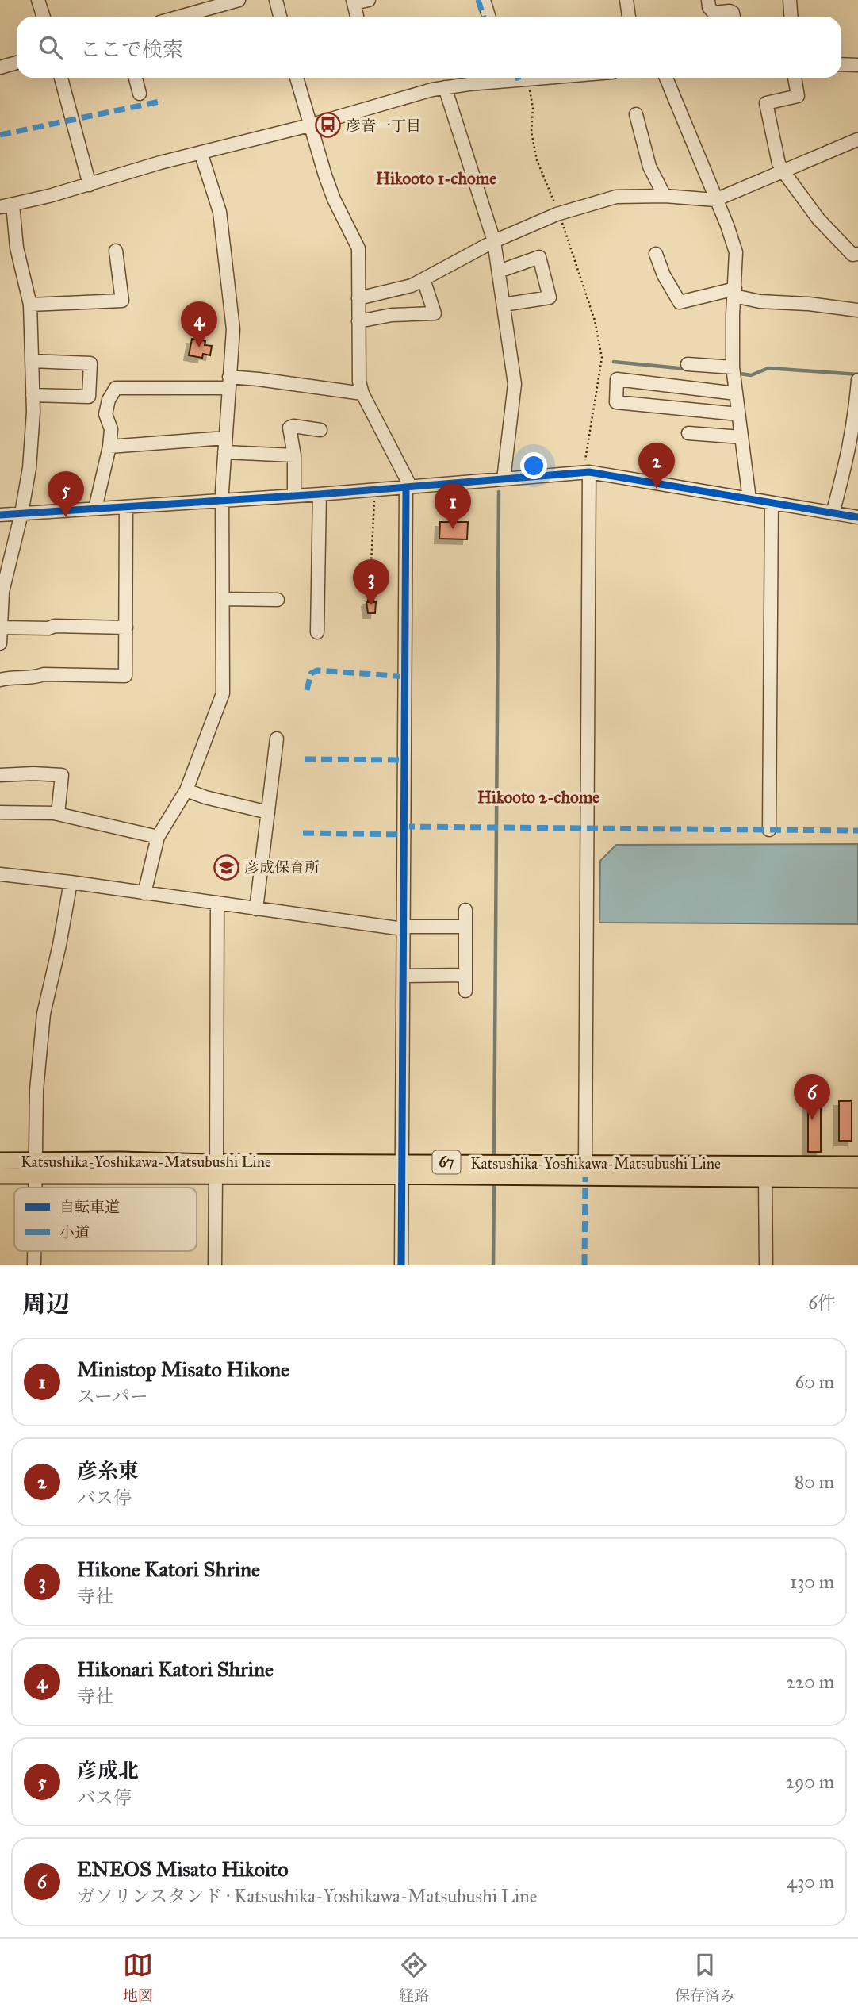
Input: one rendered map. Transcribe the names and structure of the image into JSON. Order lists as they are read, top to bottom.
{
  "streets": {
    "main road": ["Katsushika-Yoshikawa-Matsubushi Line", "67"]
  },
  "districts": ["Hikooto 1-chome", "Hikooto 2-chome"],
  "places": {
    "bus stop": ["彦音一丁目"],
    "school or university": ["彦成保育所"]
  },
  "legend": ["自転車道", "小道"],
  "page": {
    "search": "ここで検索",
    "pins": [
      "4",
      "2",
      "5",
      "1",
      "3",
      "6"
    ],
    "heading": ["周辺", "6件"],
    "list": [
      {
        "mark": "1",
        "name": "Ministop Misato Hikone",
        "note": "スーパー",
        "value": "60 m"
      },
      {
        "mark": "2",
        "name": "彦糸東",
        "note": "バス停",
        "value": "80 m"
      },
      {
        "mark": "3",
        "name": "Hikone Katori Shrine",
        "note": "寺社",
        "value": "130 m"
      },
      {
        "mark": "4",
        "name": "Hikonari Katori Shrine",
        "note": "寺社",
        "value": "220 m"
      },
      {
        "mark": "5",
        "name": "彦成北",
        "note": "バス停",
        "value": "290 m"
      },
      {
        "mark": "6",
        "name": "ENEOS Misato Hikoito",
        "note": "ガソリンスタンド · Katsushika-Yoshikawa-Matsubushi Line",
        "value": "430 m"
      }
    ],
    "nav": ["地図", "経路", "保存済み"]
  }
}
